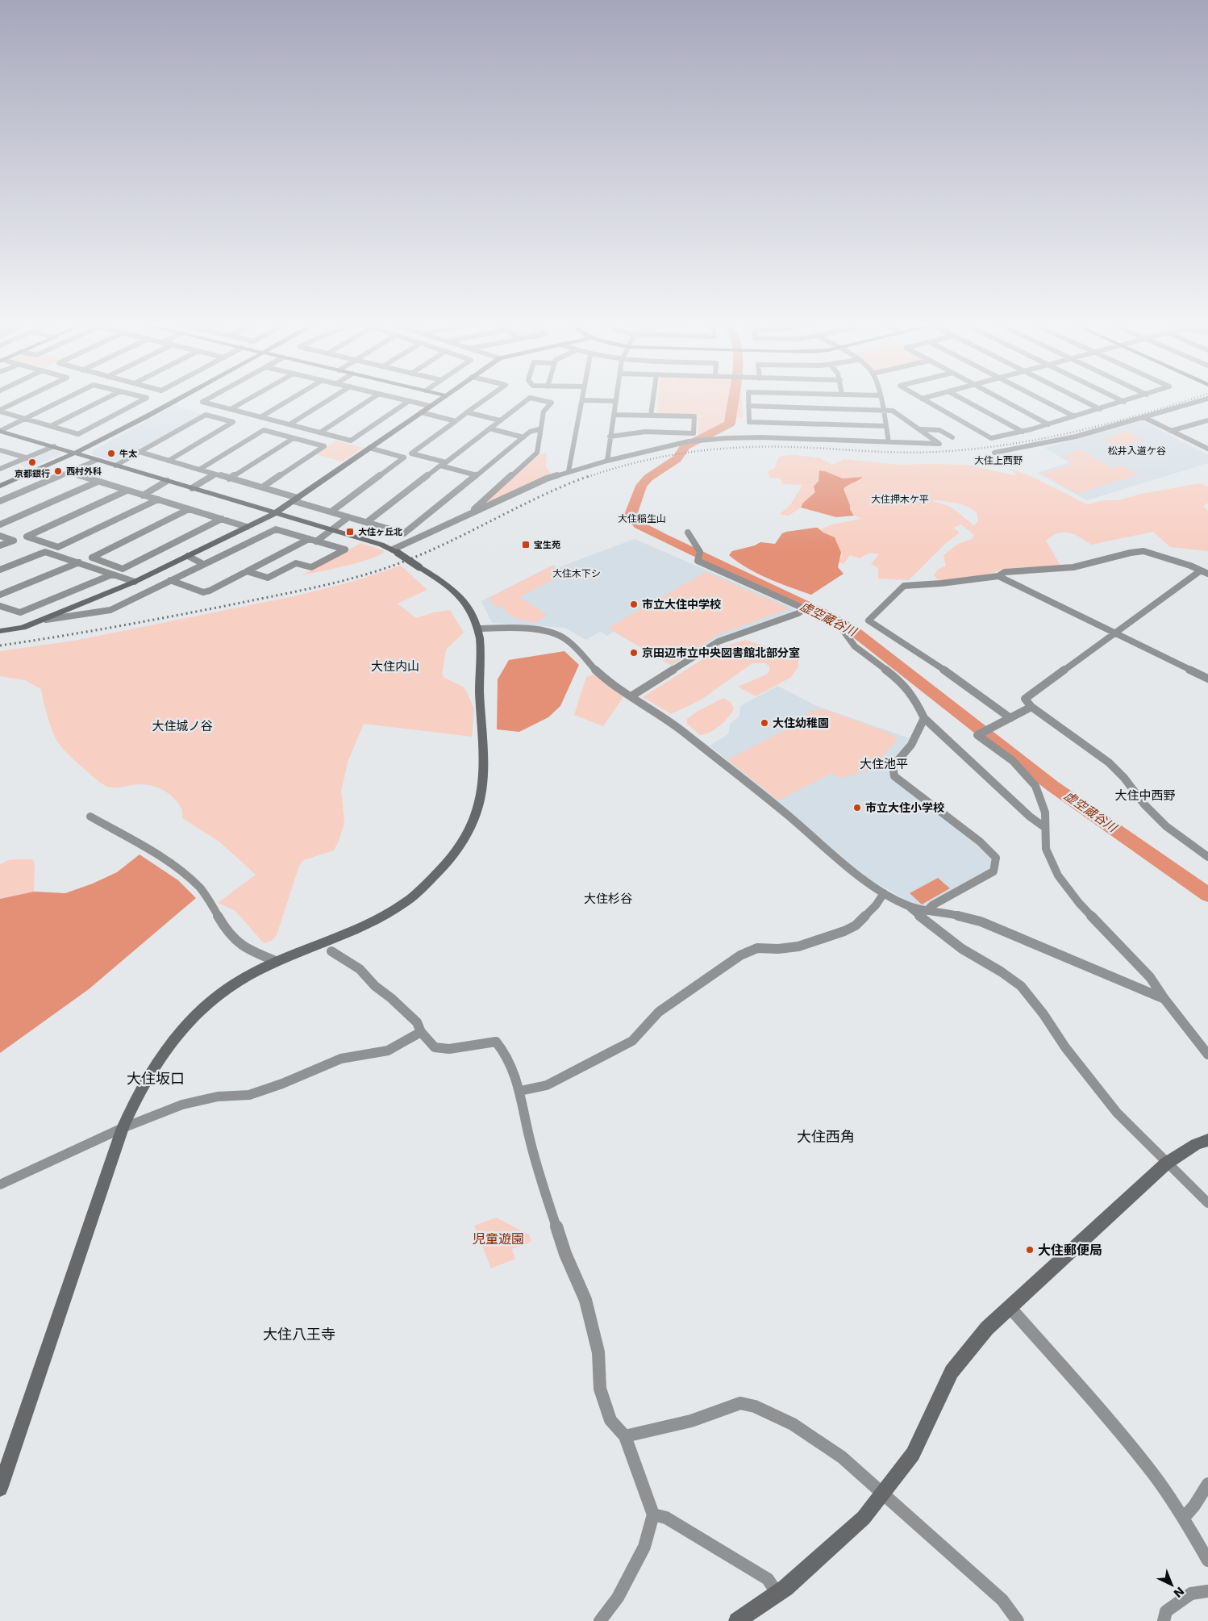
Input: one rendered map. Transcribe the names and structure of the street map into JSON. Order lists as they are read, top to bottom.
{
  "districts": [
    "松井入道ケ谷",
    "大住上西野",
    "大住押木ケ平",
    "大住稲生山",
    "大住木下シ",
    "大住内山",
    "大住城ノ谷",
    "大住池平",
    "大住中西野",
    "大住杉谷",
    "大住坂口",
    "大住西角",
    "大住八王寺"
  ],
  "water": ["虚空蔵谷川"],
  "parks": ["児童遊園"],
  "places": {
    "other": [
      "牛太",
      "京都銀行",
      "西村外科",
      "市立大住中学校",
      "京田辺市立中央図書館北部分室",
      "大住幼稚園",
      "市立大住小学校",
      "大住郵便局"
    ],
    "transit": ["大住ヶ丘北", "宝生苑"]
  },
  "north": "bottom right"
}
